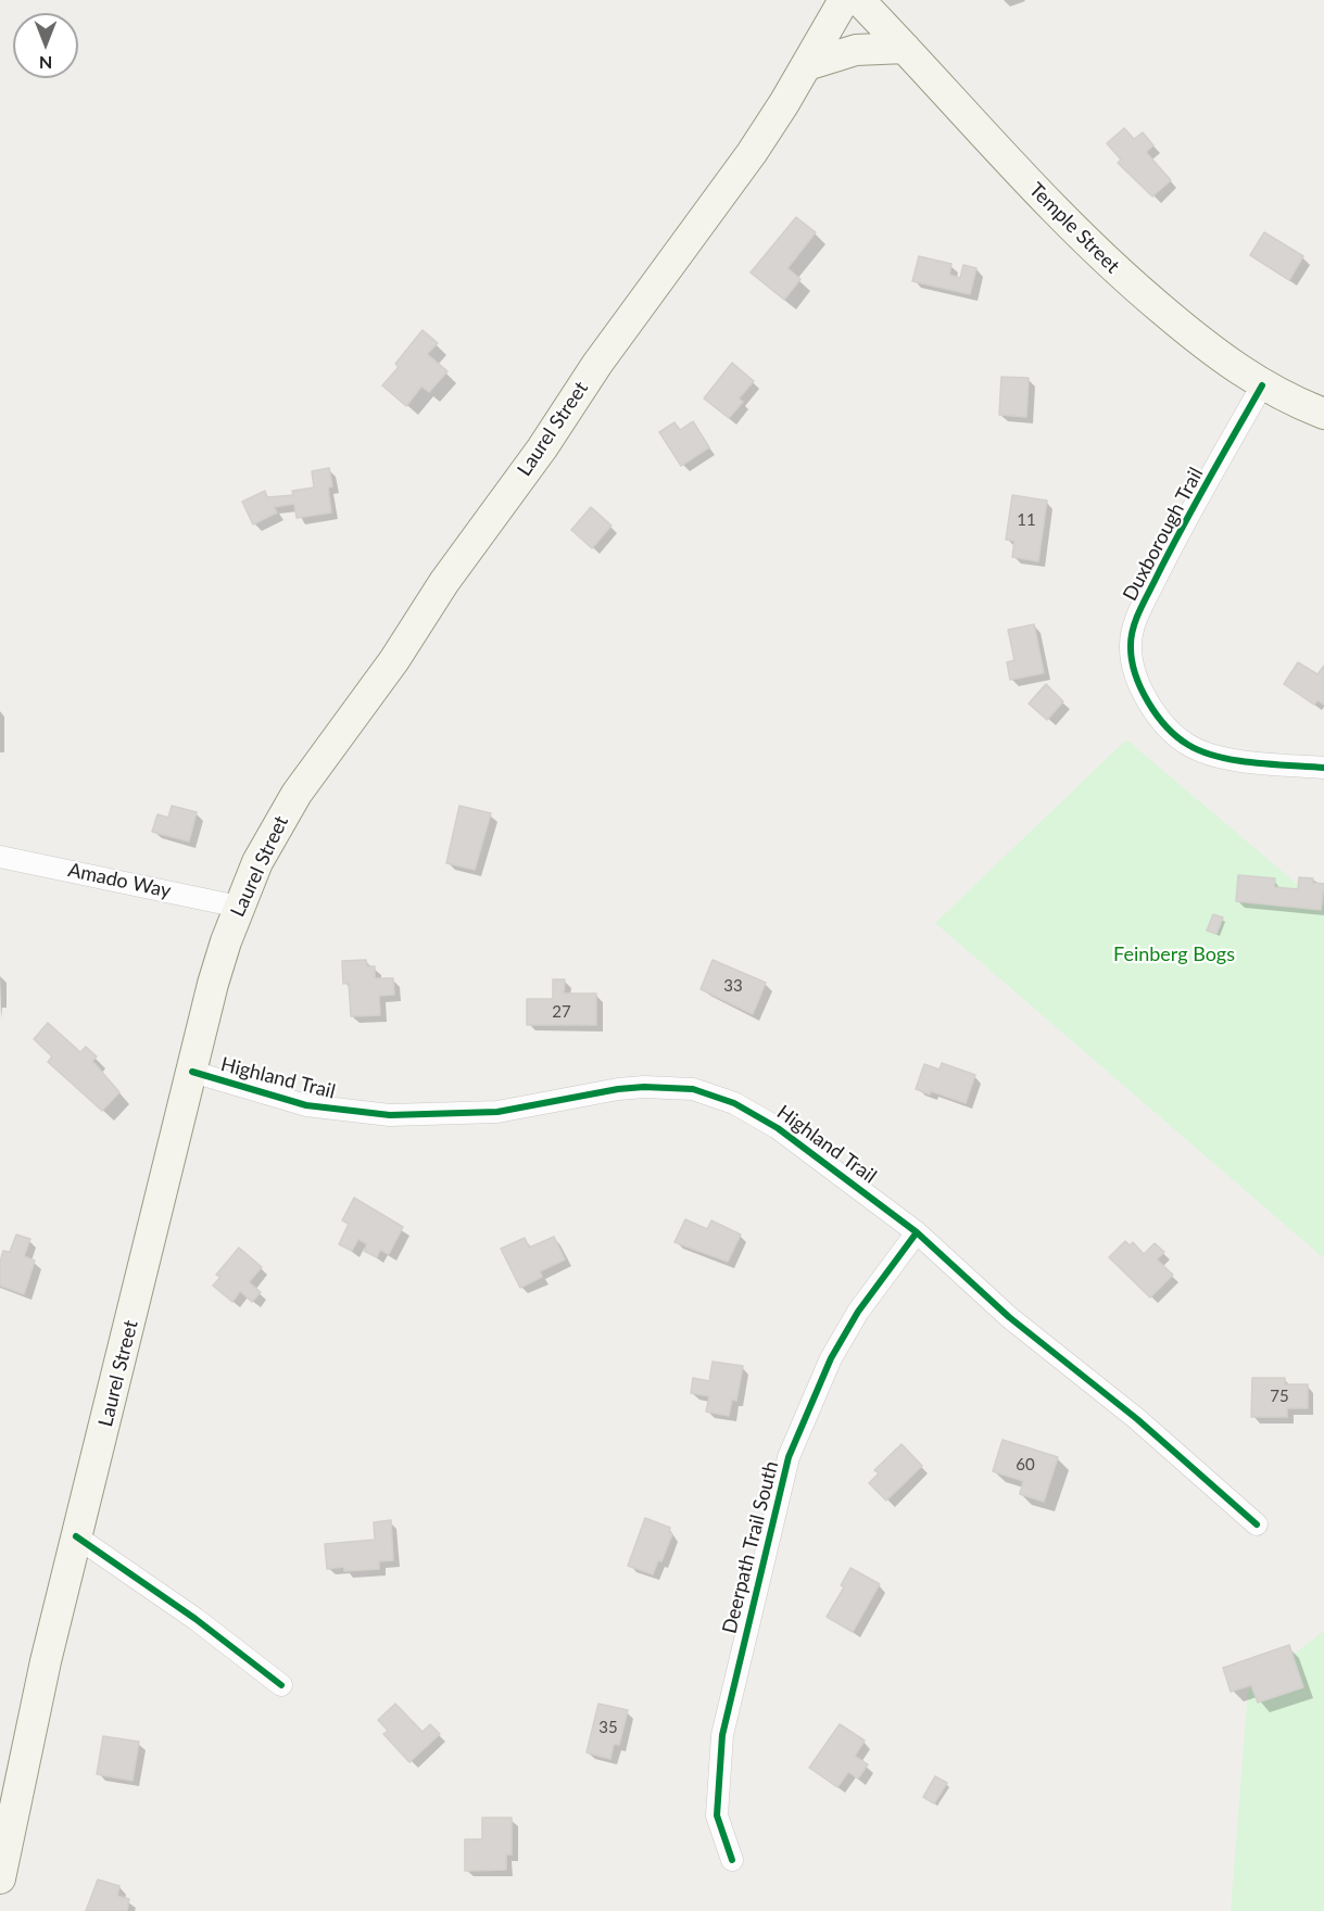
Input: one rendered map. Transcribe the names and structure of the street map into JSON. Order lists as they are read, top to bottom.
{
  "streets": {
    "main road": ["Temple Street", "Laurel Street"],
    "street": [
      "Duxborough Trail",
      "Amado Way",
      "Highland Trail",
      "Deerpath Trail South"
    ]
  },
  "crossings": [
    ["Temple Street", "Duxborough Trail"],
    ["Laurel Street", "Amado Way"],
    ["Laurel Street", "Highland Trail"],
    ["Highland Trail", "Deerpath Trail South"]
  ],
  "parks": ["Feinberg Bogs"],
  "house_numbers": [
    "11",
    "33",
    "27",
    "75",
    "60",
    "35"
  ],
  "north": "bottom"
}
